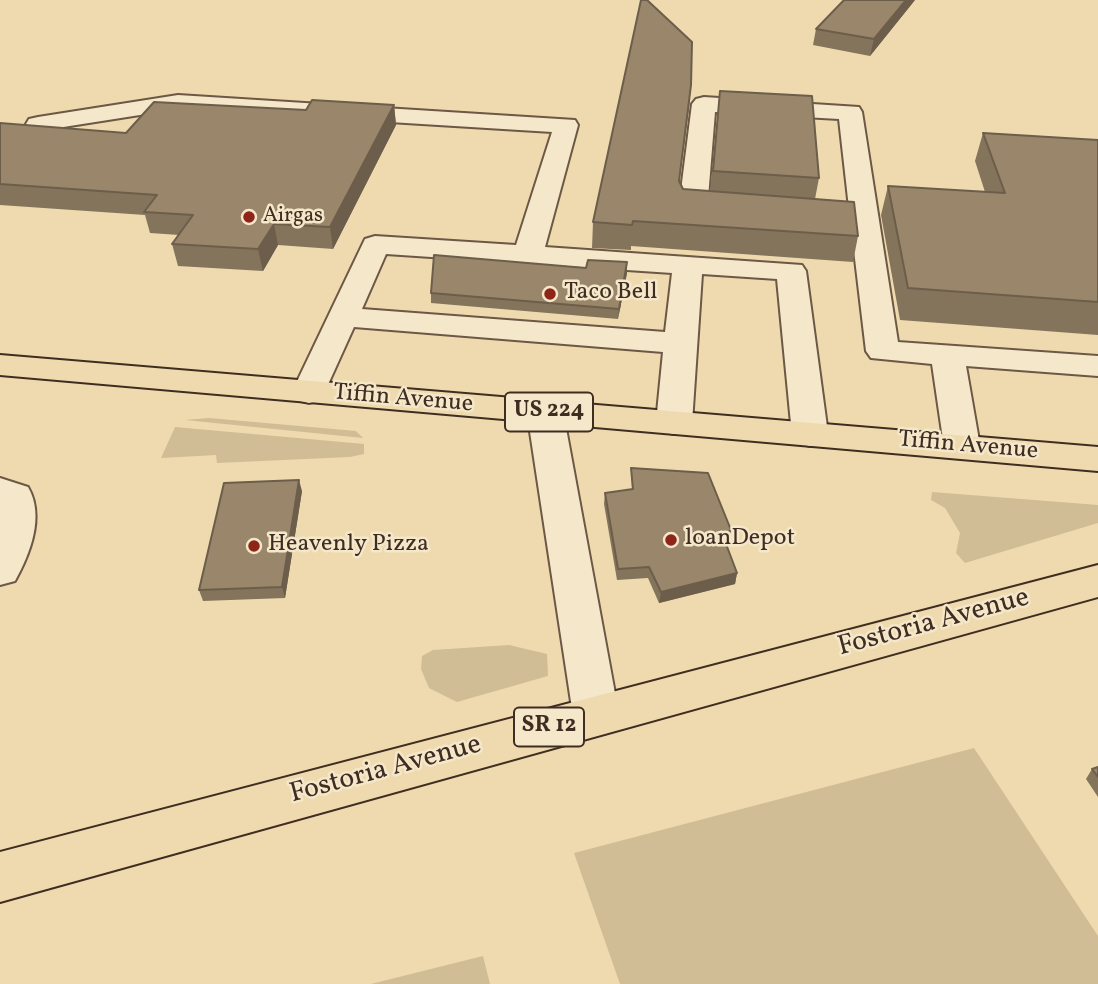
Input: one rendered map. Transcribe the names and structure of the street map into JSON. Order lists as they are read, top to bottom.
{
  "streets": {
    "main road": [
      "Tiffin Avenue",
      "US 224",
      "Fostoria Avenue",
      "SR 12"
    ]
  },
  "places": [
    "Airgas",
    "Taco Bell",
    "loanDepot",
    "Heavenly Pizza"
  ]
}
